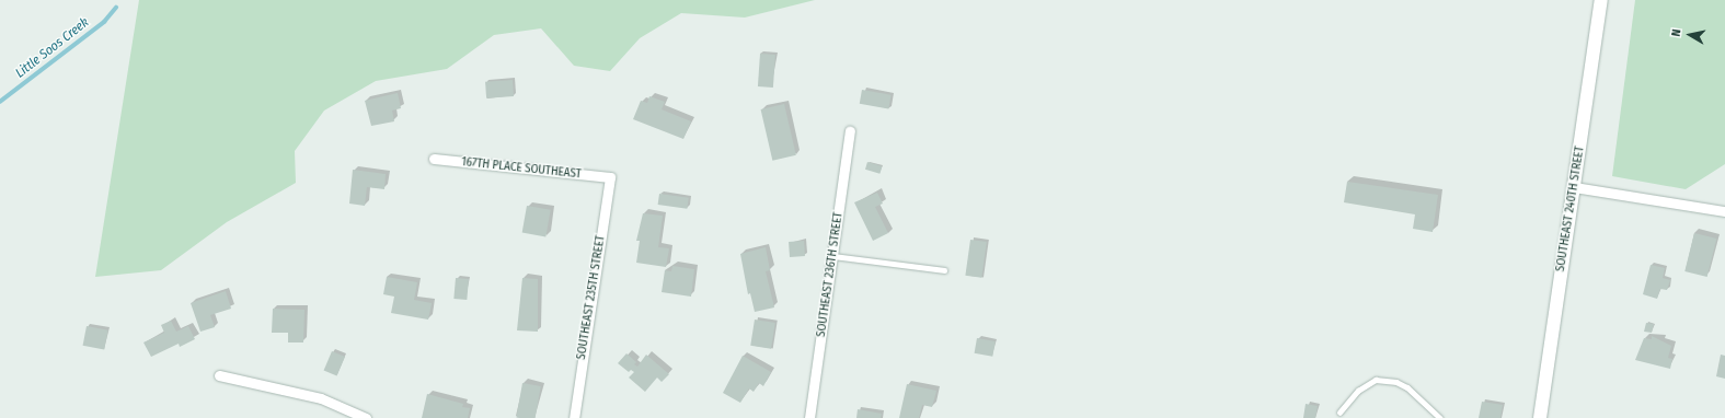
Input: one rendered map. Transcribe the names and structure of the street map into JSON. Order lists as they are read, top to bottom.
{
  "streets": {
    "main road": ["SOUTHEAST 240TH STREET"],
    "street": ["167TH PLACE SOUTHEAST", "SOUTHEAST 236TH STREET", "SOUTHEAST 235TH STREET"]
  },
  "crossings": [
    ["167TH PLACE SOUTHEAST", "SOUTHEAST 235TH STREET"]
  ],
  "water": ["Little Soos Creek"],
  "north": "left"
}
